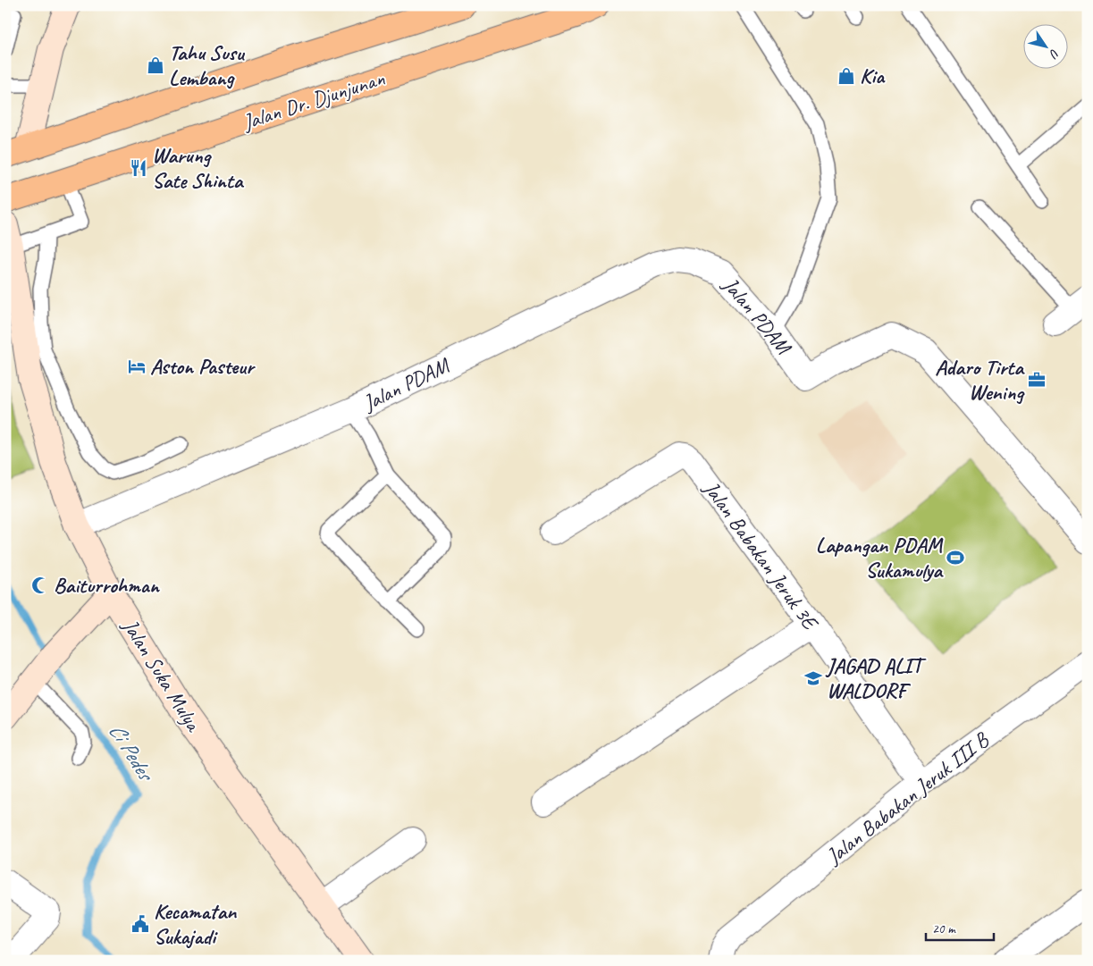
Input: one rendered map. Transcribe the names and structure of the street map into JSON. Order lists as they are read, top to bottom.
{
  "streets": {
    "highway": ["Jalan Dr. Djunjunan"],
    "street": [
      "Jalan PDAM",
      "Jalan Babakan Jeruk 3E",
      "Jalan Suka Mulya",
      "Jalan Babakan Jeruk III B"
    ]
  },
  "crossings": [
    ["Jalan PDAM", "Jalan Suka Mulya"],
    ["Jalan Babakan Jeruk 3E", "Jalan Babakan Jeruk III B"]
  ],
  "water": ["Ci Pedes"],
  "places": {
    "shop": ["Tahu Susu Lembang", "Kia"],
    "restaurant": ["Warung Sate Shinta"],
    "hotel": ["Aston Pasteur"],
    "office": ["Adaro Tirta Wening"],
    "sports": ["Lapangan PDAM Sukamulya"],
    "mosque": ["Baiturrohman"],
    "school or university": ["JAGAD ALIT WALDORF"],
    "public building": ["Kecamatan Sukajadi"]
  },
  "scale_bar": "20 m",
  "north": "bottom right"
}
